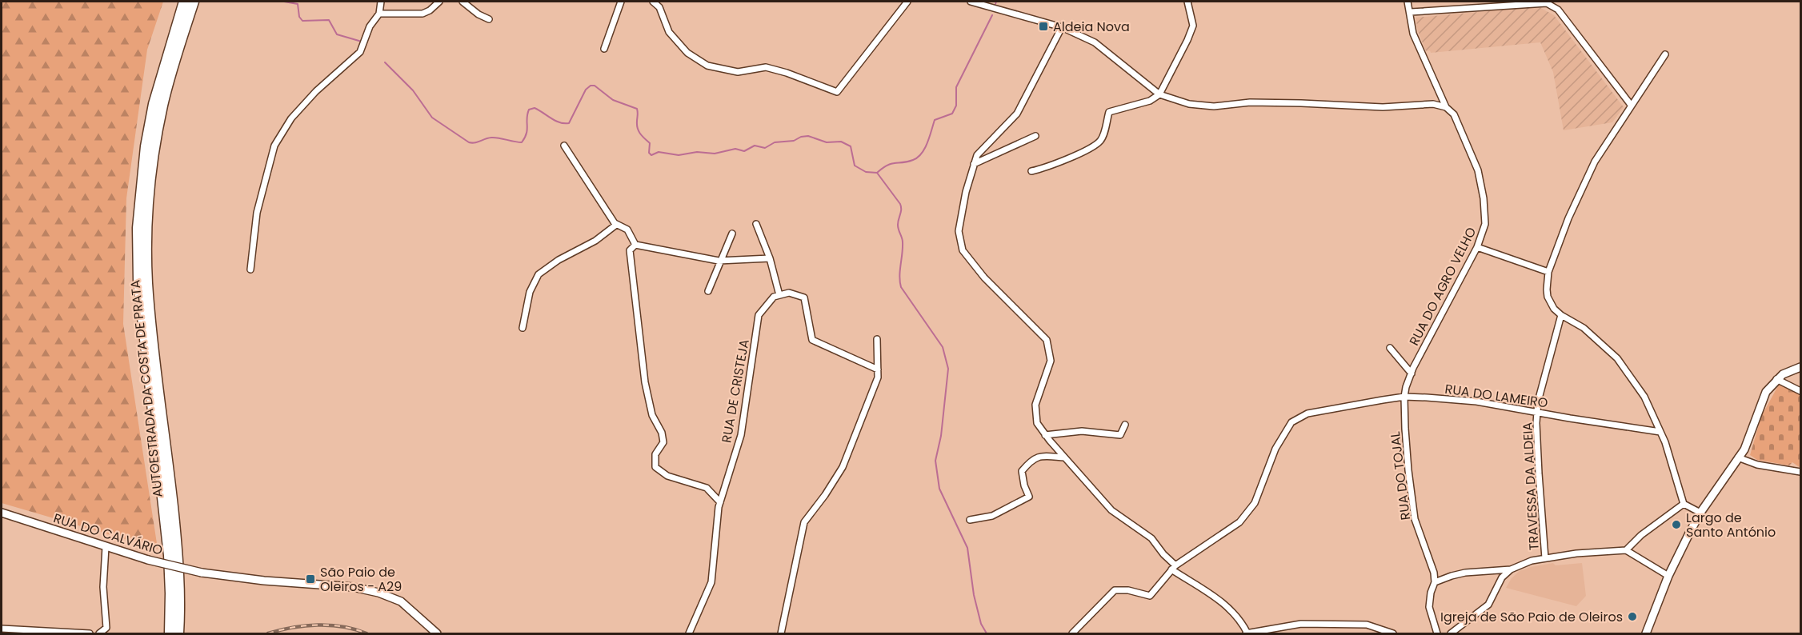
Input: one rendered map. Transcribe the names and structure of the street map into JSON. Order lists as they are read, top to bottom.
{
  "streets": {
    "highway": ["AUTOESTRADA DA COSTA DE PRATA"],
    "main road": ["RUA DO CALVÁRIO"],
    "street": [
      "RUA DO AGRO VELHO",
      "RUA DE CRISTEJA",
      "RUA DO LAMEIRO",
      "RUA DO TOJAL",
      "TRAVESSA DA ALDEIA"
    ]
  },
  "crossings": [
    ["RUA DO AGRO VELHO", "RUA DO LAMEIRO"],
    ["RUA DO AGRO VELHO", "RUA DO TOJAL"],
    ["RUA DO LAMEIRO", "RUA DO TOJAL"],
    ["RUA DO LAMEIRO", "TRAVESSA DA ALDEIA"]
  ],
  "places": {
    "transit": ["Aldeia Nova", "São Paio de Oleiros - A29"],
    "other": ["Largo de Santo António", "Igreja de São Paio de Oleiros"]
  }
}
